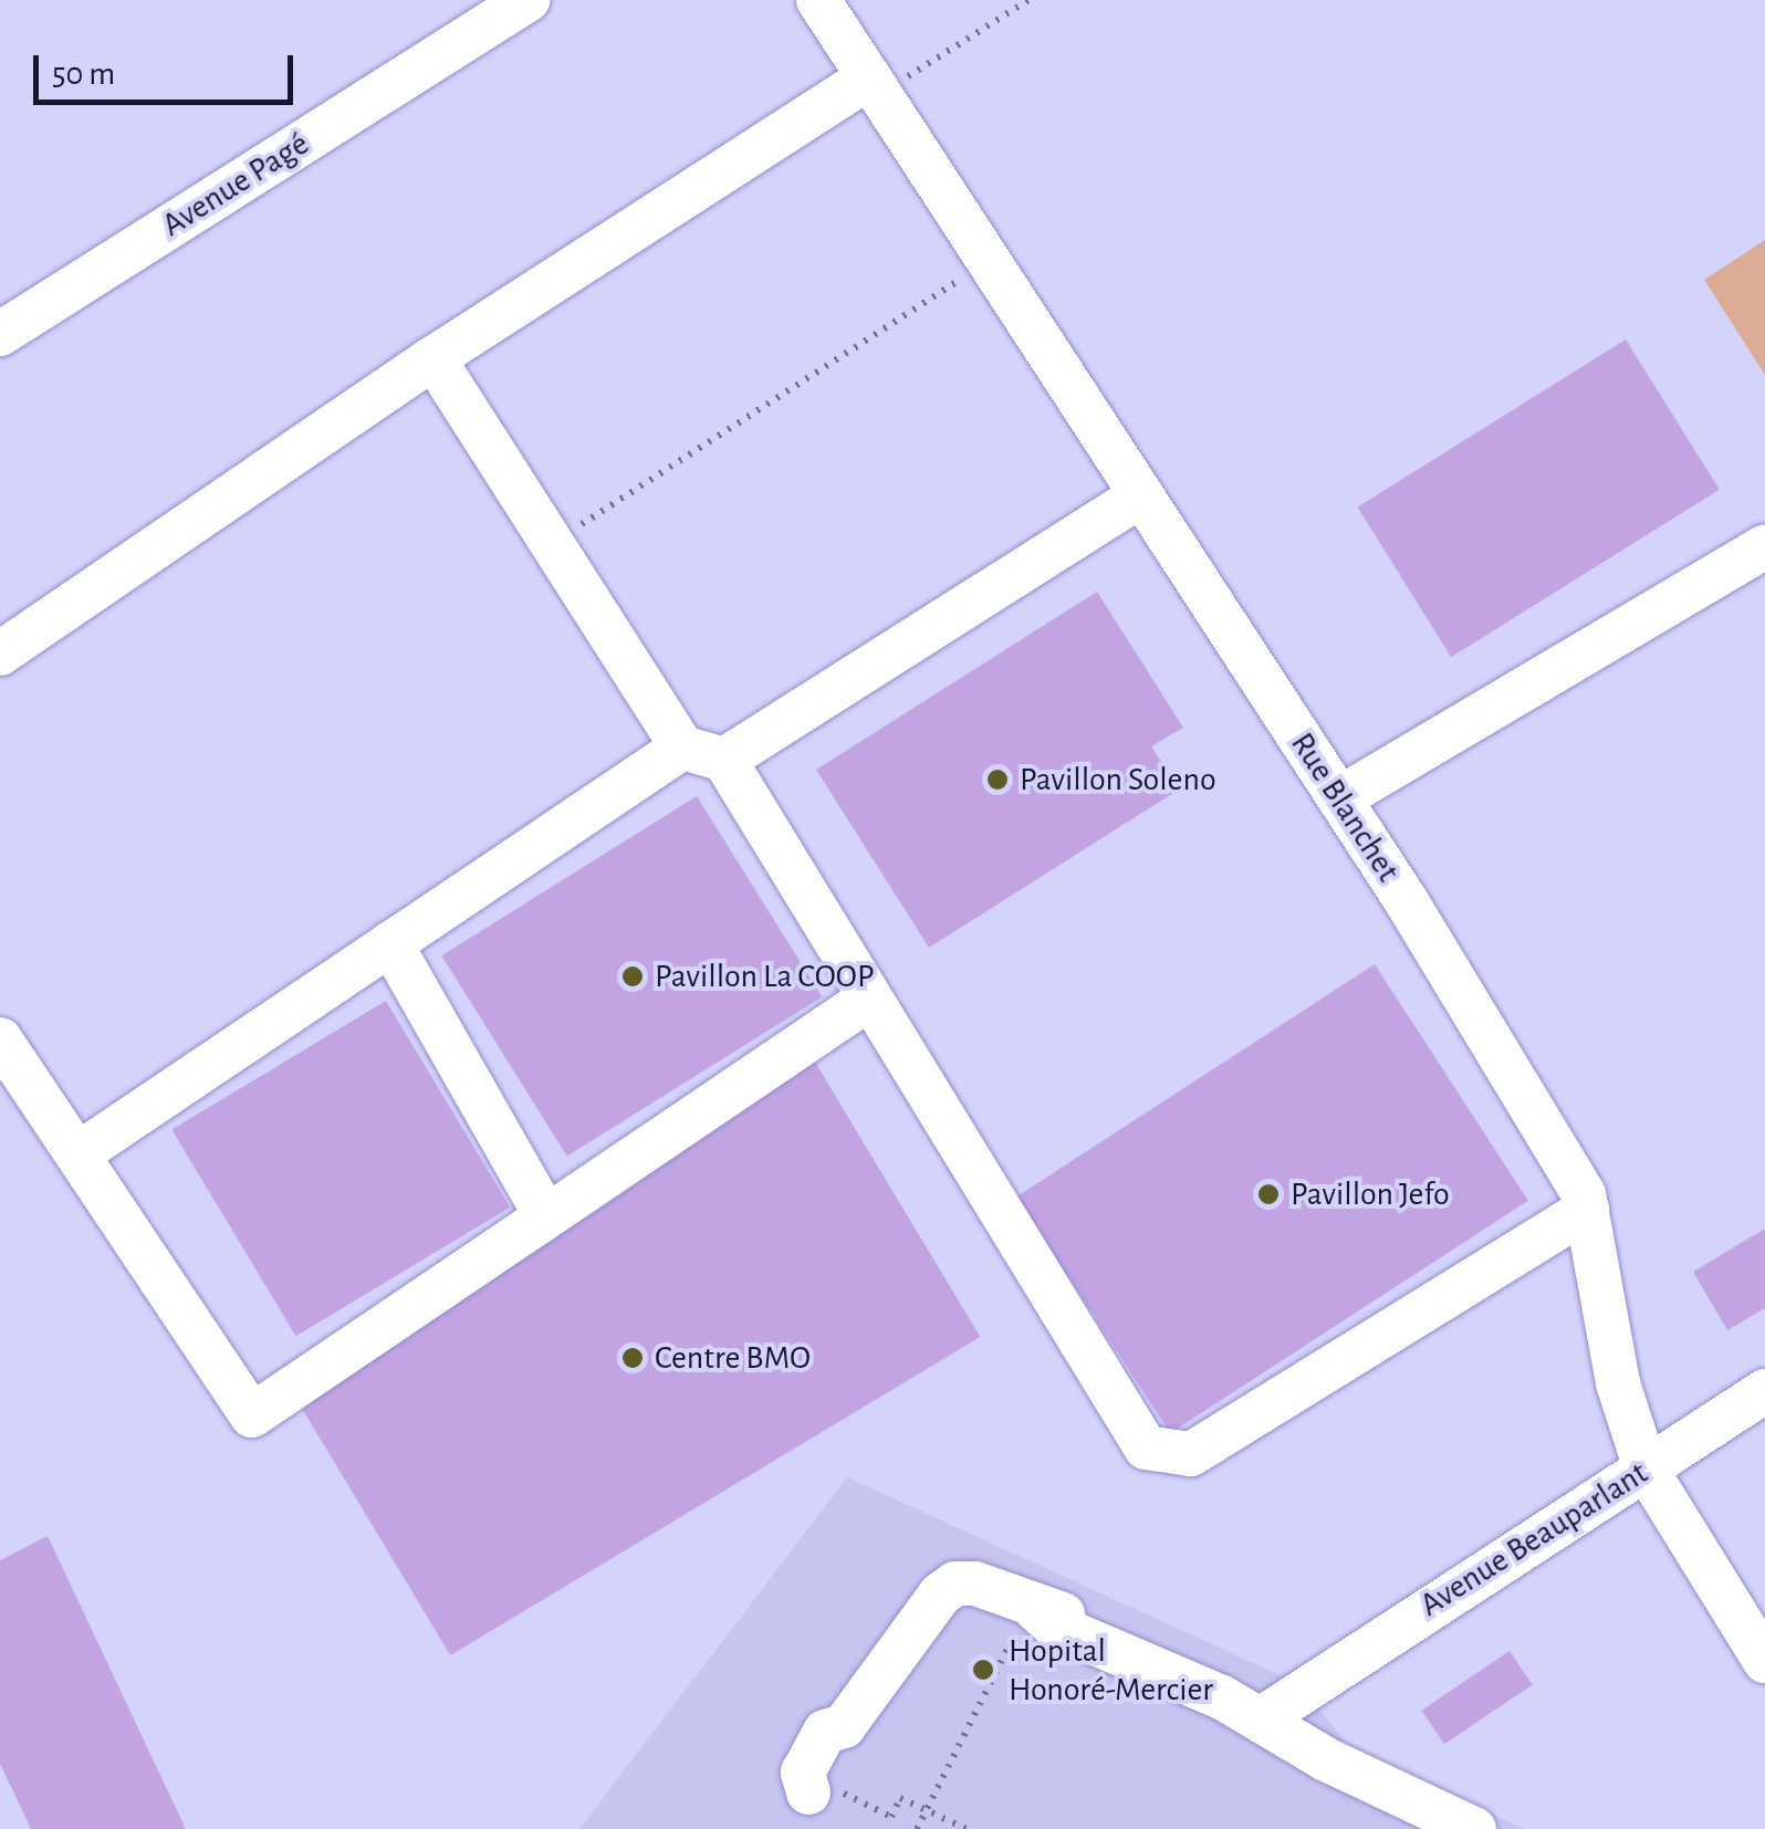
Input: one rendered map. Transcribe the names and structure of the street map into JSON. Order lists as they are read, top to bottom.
{
  "streets": {
    "street": ["Avenue Pagé", "Rue Blanchet", "Avenue Beauparlant"]
  },
  "crossings": [
    ["Rue Blanchet", "Avenue Beauparlant"]
  ],
  "places": [
    "Pavillon Soleno",
    "Pavillon La COOP",
    "Pavillon Jefo",
    "Centre BMO",
    "Hopital Honoré-Mercier"
  ],
  "scale_bar": "50 m"
}
